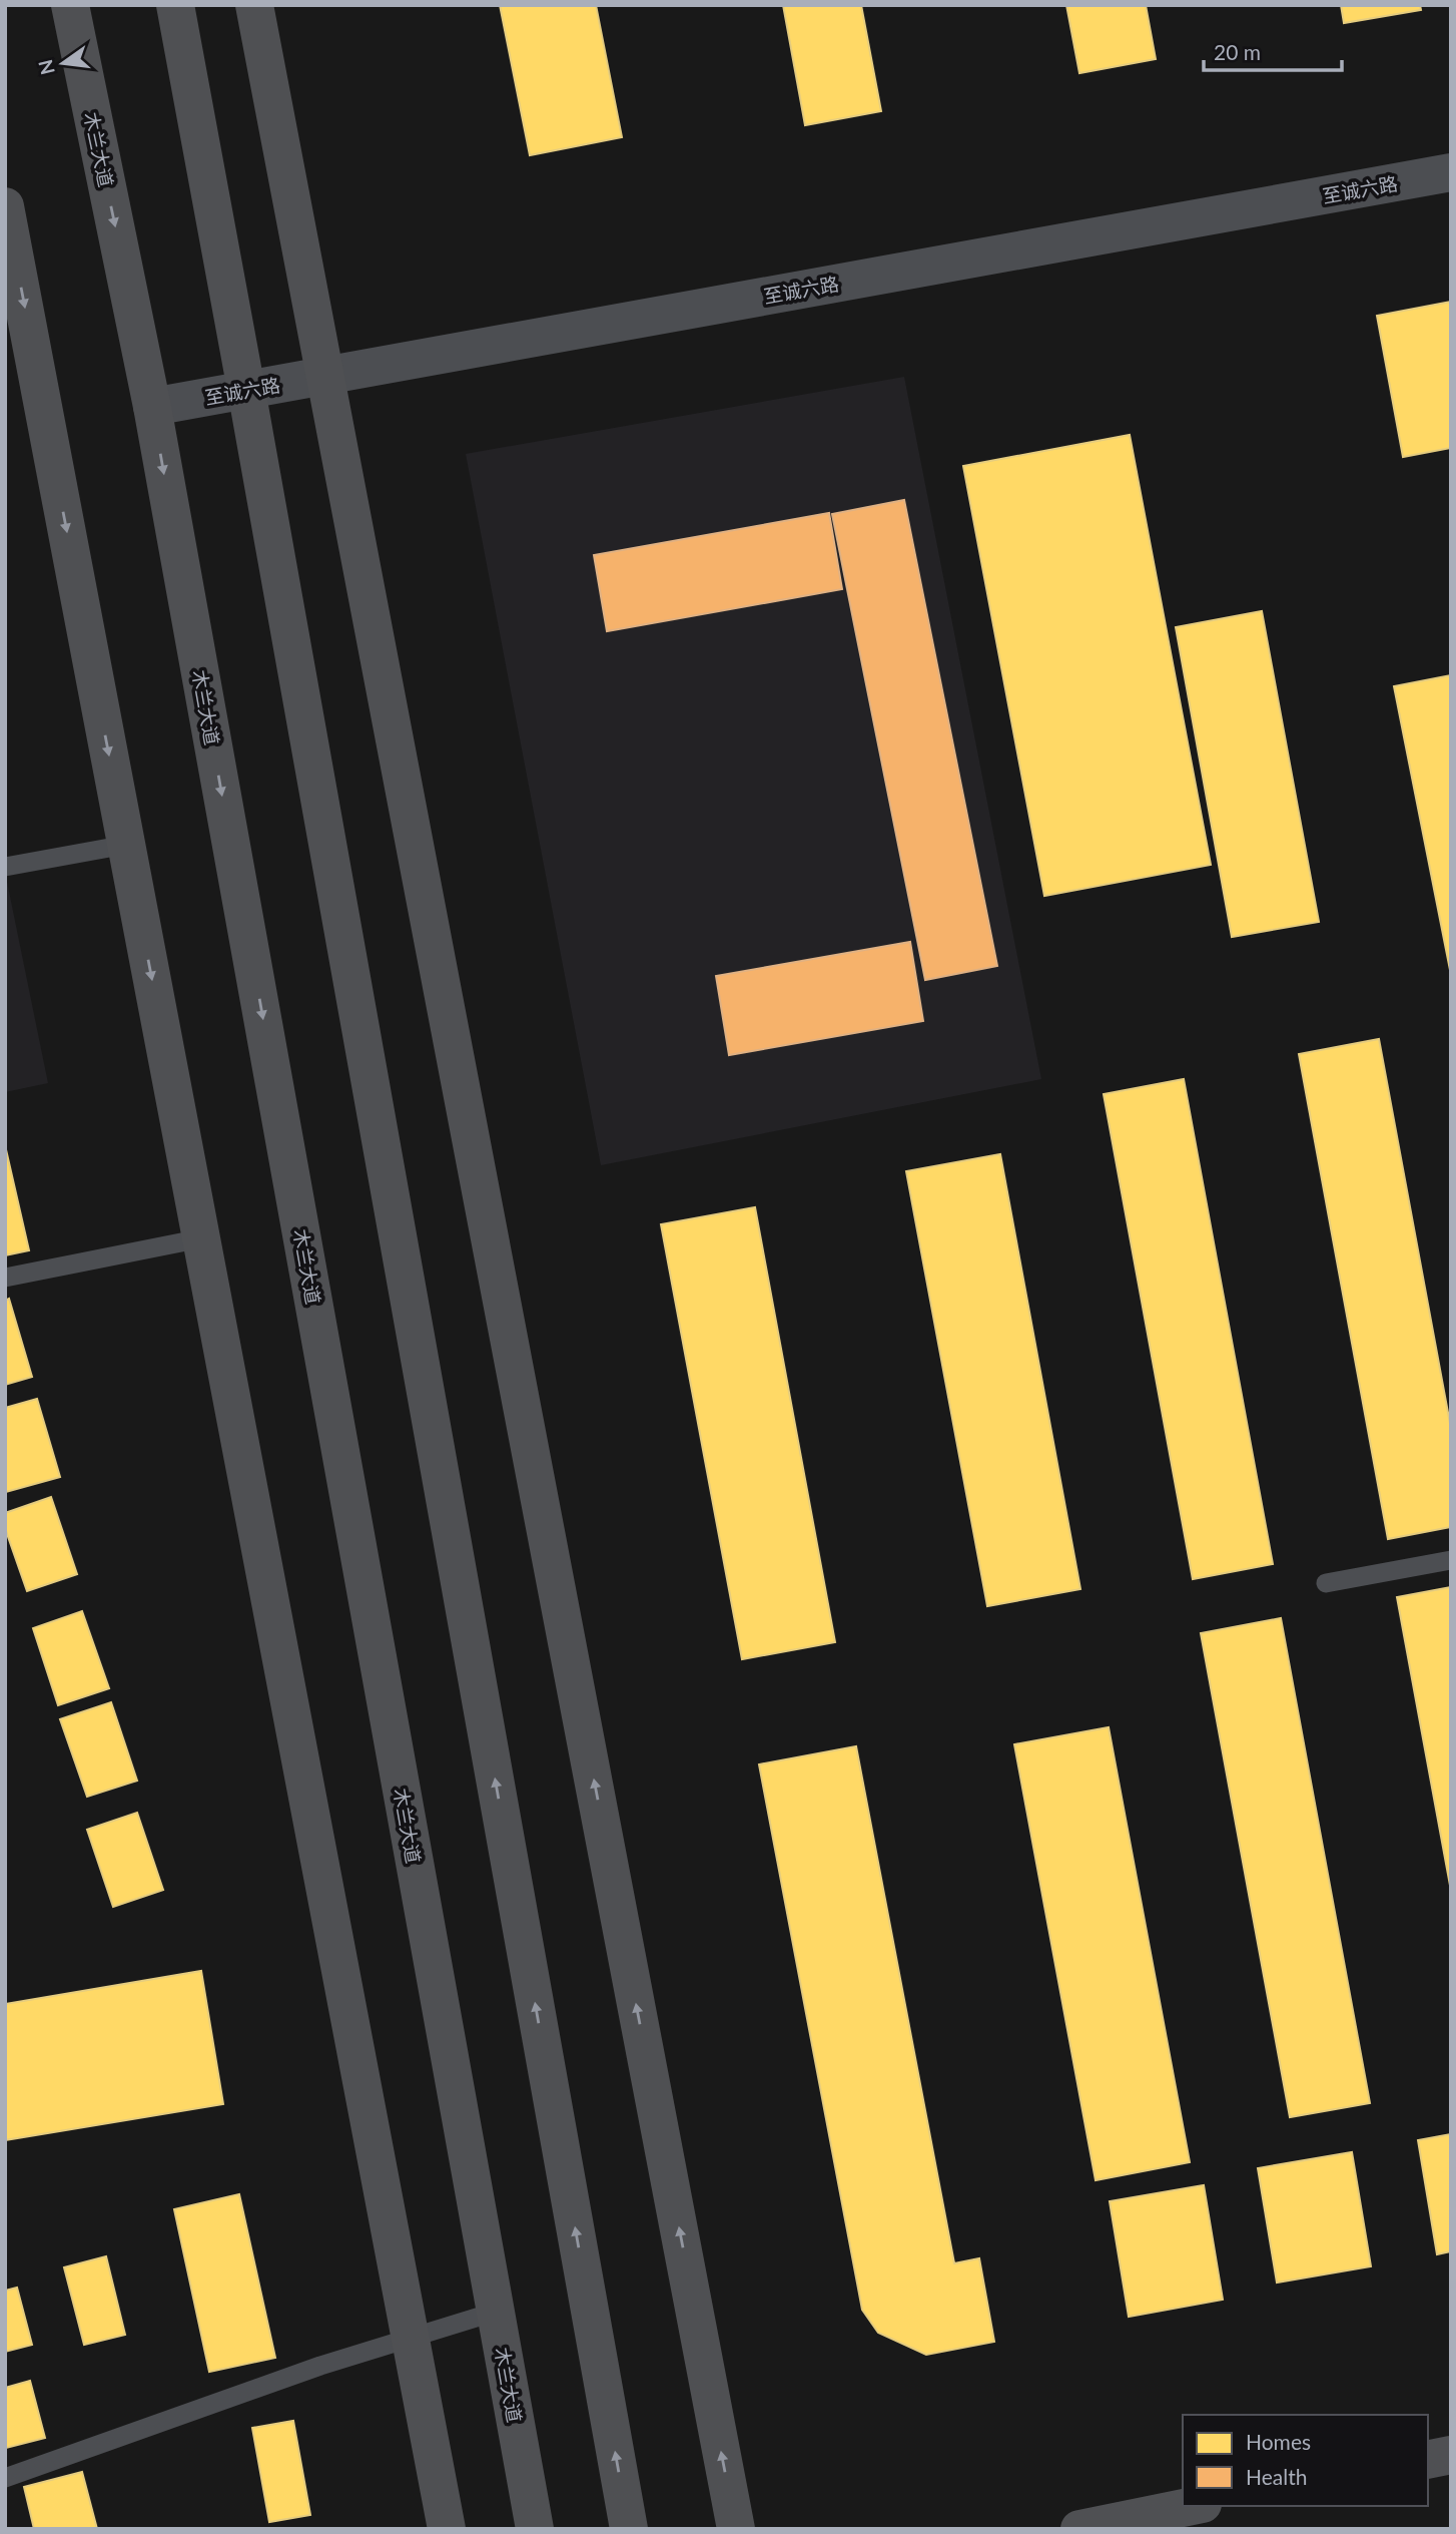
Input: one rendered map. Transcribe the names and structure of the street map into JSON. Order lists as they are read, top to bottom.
{
  "streets": {
    "main road": ["木兰大道"],
    "street": ["至诚六路"]
  },
  "crossings": [
    ["木兰大道", "至诚六路"]
  ],
  "legend": ["Homes", "Health"],
  "scale_bar": "20 m",
  "north": "left"
}
